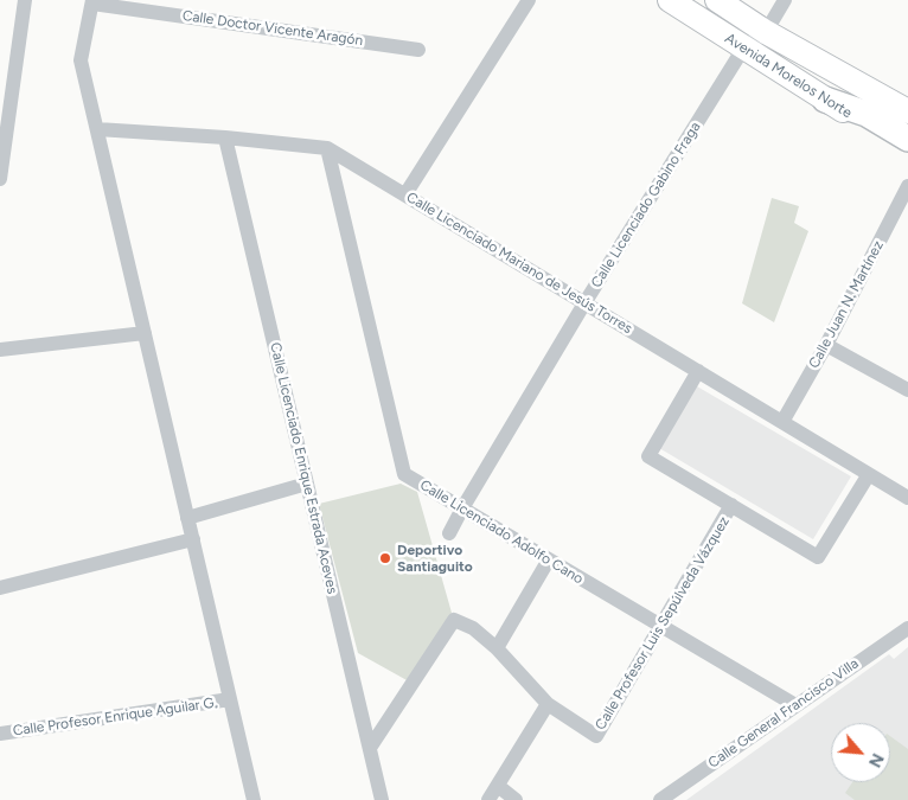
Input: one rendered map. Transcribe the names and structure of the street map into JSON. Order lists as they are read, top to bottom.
{
  "streets": {
    "main road": ["Avenida Morelos Norte"],
    "street": [
      "Calle Doctor Vicente Aragón",
      "Calle Licenciado Gabino Fraga",
      "Calle Licenciado Mariano de Jesús Torres",
      "Calle Juan N. Martínez",
      "Calle Licenciado Enrique Estrada Aceves",
      "Calle Licenciado Adolfo Cano",
      "Calle Profesor Luis Sepúlveda Vázquez",
      "Calle General Francisco Villa",
      "Calle Profesor Enrique Aguilar G."
    ]
  },
  "crossings": [
    ["Avenida Morelos Norte", "Calle Licenciado Gabino Fraga"],
    ["Calle Licenciado Gabino Fraga", "Calle Licenciado Mariano de Jesús Torres"],
    ["Calle Licenciado Gabino Fraga", "Calle Licenciado Adolfo Cano"],
    ["Calle Licenciado Mariano de Jesús Torres", "Calle Juan N. Martínez"],
    ["Calle Licenciado Mariano de Jesús Torres", "Calle Licenciado Enrique Estrada Aceves"],
    ["Calle Licenciado Mariano de Jesús Torres", "Calle Licenciado Adolfo Cano"],
    ["Calle Licenciado Enrique Estrada Aceves", "Calle Profesor Luis Sepúlveda Vázquez"],
    ["Calle Licenciado Adolfo Cano", "Calle Profesor Luis Sepúlveda Vázquez"],
    ["Calle Licenciado Adolfo Cano", "Calle General Francisco Villa"]
  ],
  "places": ["Deportivo Santiaguito"],
  "north": "bottom right"
}
